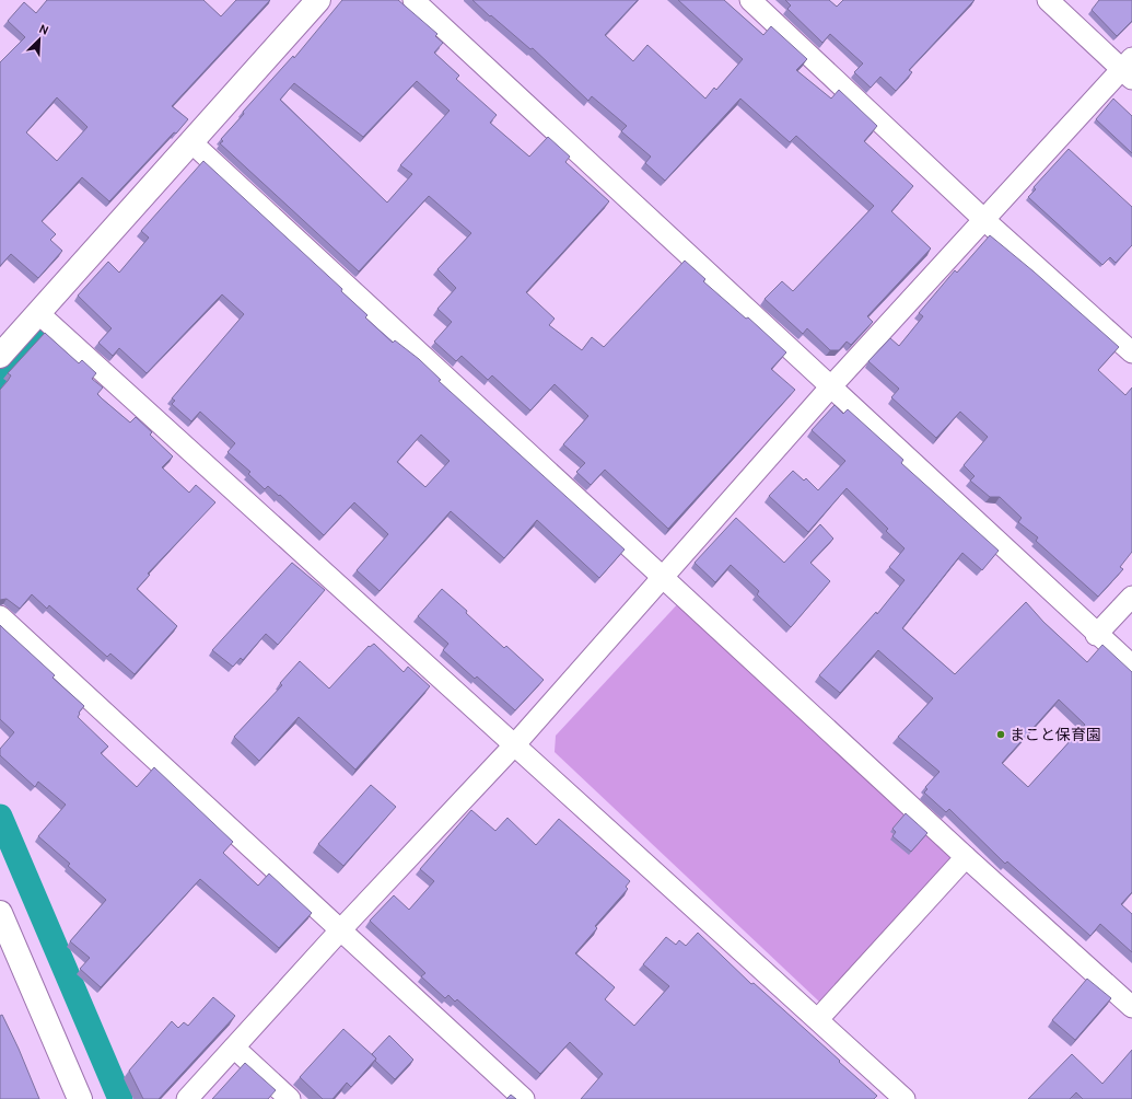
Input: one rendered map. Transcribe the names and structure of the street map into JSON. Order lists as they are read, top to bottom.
{
  "places": ["まこと保育園"],
  "north": "top right"
}
